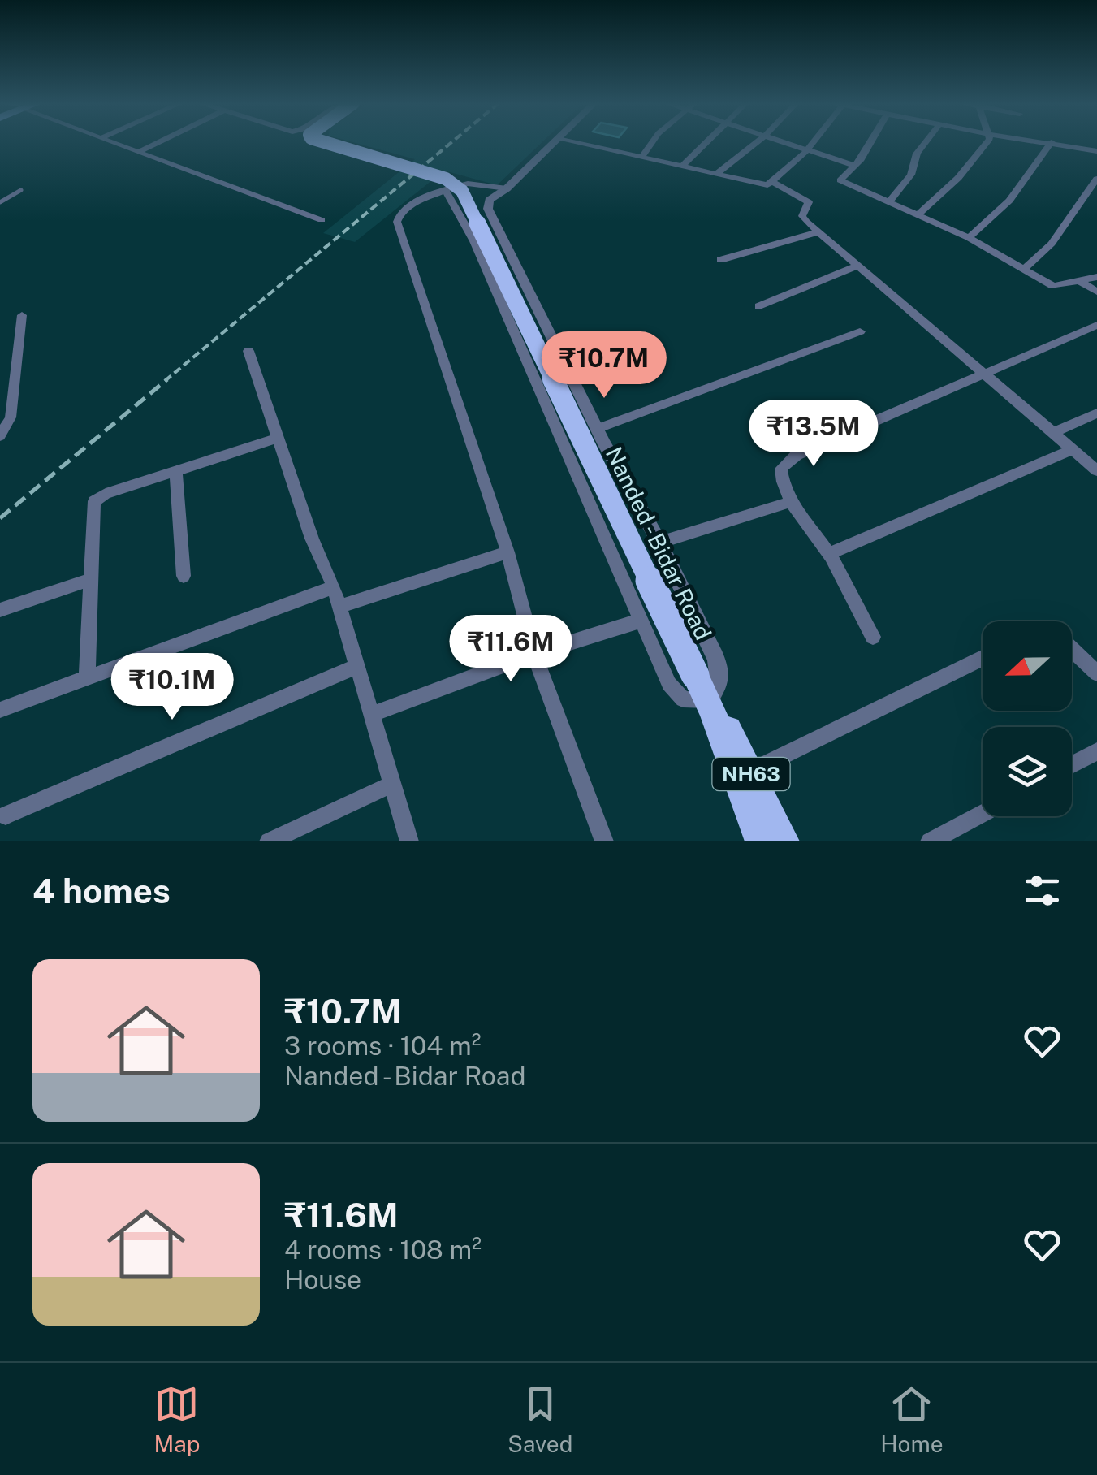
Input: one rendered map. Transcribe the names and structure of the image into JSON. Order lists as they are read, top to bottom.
{
  "streets": {
    "highway": ["Nanded - Bidar Road", "NH63"]
  },
  "crossings": [
    ["Nanded - Bidar Road", "NH63"]
  ],
  "north": "left",
  "page": {
    "price": [
      "₹10.7M",
      "₹13.5M",
      "₹11.6M",
      "₹10.1M"
    ],
    "heading": "4 homes",
    "list": [
      {
        "name": "₹10.7M",
        "note": "3 rooms · 104 m² · Nanded - Bidar Road"
      },
      {
        "name": "₹11.6M",
        "note": "4 rooms · 108 m² · House"
      }
    ],
    "tabs": ["Map", "Saved", "Home"]
  }
}
